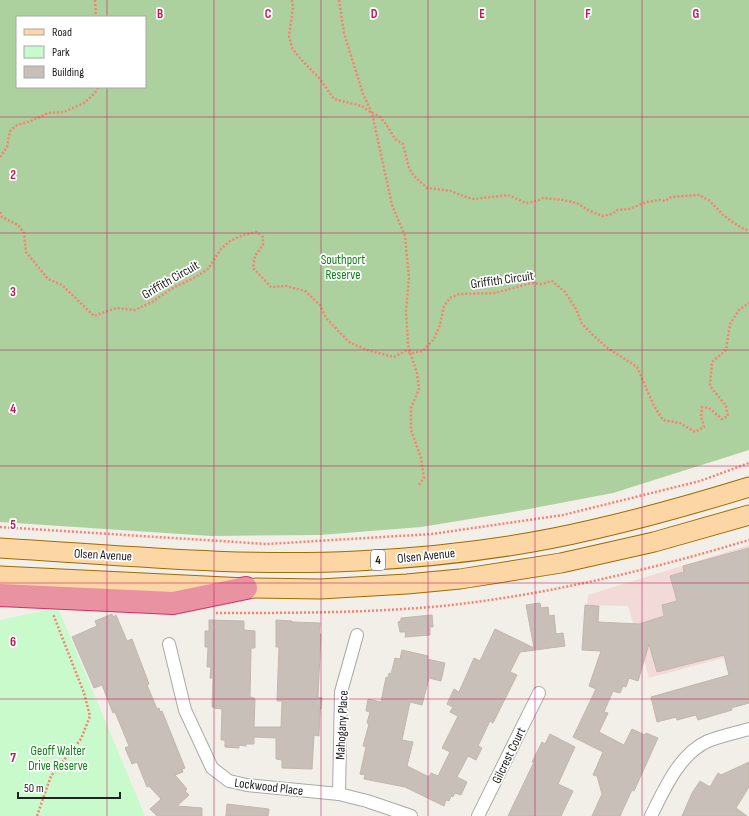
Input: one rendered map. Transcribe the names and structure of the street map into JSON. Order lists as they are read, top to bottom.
{
  "streets": {
    "main road": ["Olsen Avenue", "4"],
    "street": ["Mahogany Place", "Gilcrest Court", "Lockwood Place"],
    "path": ["Griffith Circuit"]
  },
  "crossings": [
    ["Mahogany Place", "Lockwood Place"]
  ],
  "parks": ["Southport Reserve", "Geoff Walter Drive Reserve"],
  "legend": ["Road", "Park", "Building"],
  "scale_bar": "50 m",
  "grid": {
    "columns": [
      "B",
      "C",
      "D",
      "E",
      "F",
      "G"
    ],
    "rows": [
      "2",
      "3",
      "4",
      "5",
      "6",
      "7"
    ]
  }
}
